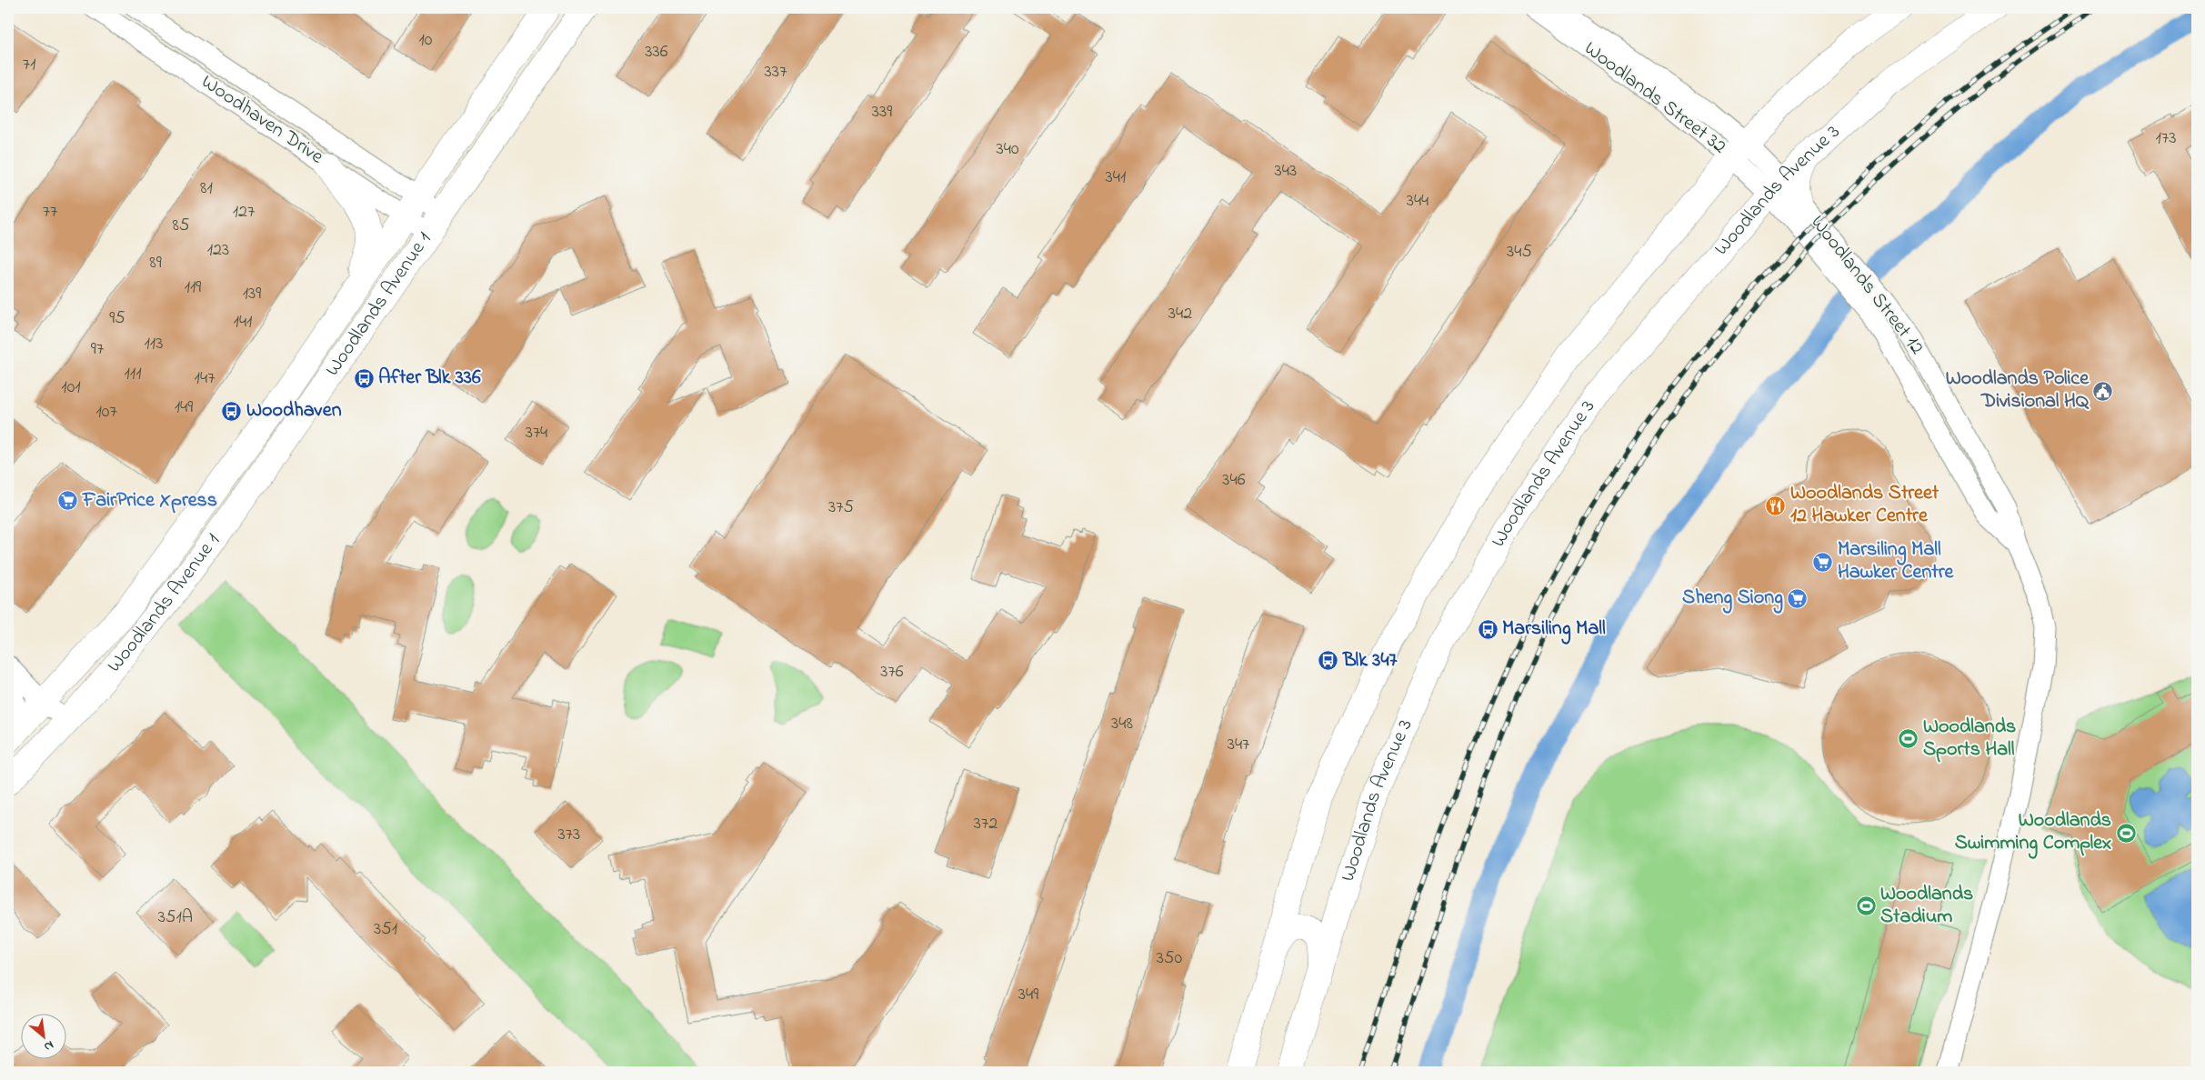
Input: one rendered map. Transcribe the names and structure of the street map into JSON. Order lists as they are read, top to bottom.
{
  "streets": {
    "main road": ["Woodlands Avenue 3", "Woodlands Avenue 1"],
    "street": ["Woodlands Street 32", "Woodhaven Drive", "Woodlands Street 12"]
  },
  "crossings": [
    ["Woodlands Street 32", "Woodlands Avenue 3"],
    ["Woodlands Street 32", "Woodlands Street 12"],
    ["Woodhaven Drive", "Woodlands Avenue 1"],
    ["Woodlands Avenue 3", "Woodlands Street 12"]
  ],
  "places": {
    "bus stop": [
      "After Blk 336",
      "Woodhaven",
      "Marsiling Mall",
      "Blk 347"
    ],
    "public building": ["Woodlands Police Divisional HQ"],
    "supermarket": ["FairPrice Xpress", "Marsiling Mall Hawker Centre", "Sheng Siong"],
    "restaurant": ["Woodlands Street 12 Hawker Centre"],
    "sports": ["Woodlands Sports Hall", "Woodlands Swimming Complex", "Woodlands Stadium"]
  },
  "house_numbers": [
    "10",
    "336",
    "71",
    "337",
    "339",
    "173",
    "340",
    "343",
    "341",
    "81",
    "344",
    "77",
    "127",
    "85",
    "123",
    "345",
    "89",
    "119",
    "139",
    "342",
    "95",
    "141",
    "113",
    "97",
    "111",
    "147",
    "101",
    "149",
    "107",
    "374",
    "346",
    "375",
    "376",
    "348",
    "347",
    "372",
    "373",
    "351A",
    "351",
    "350",
    "349"
  ],
  "north": "bottom right"
}
